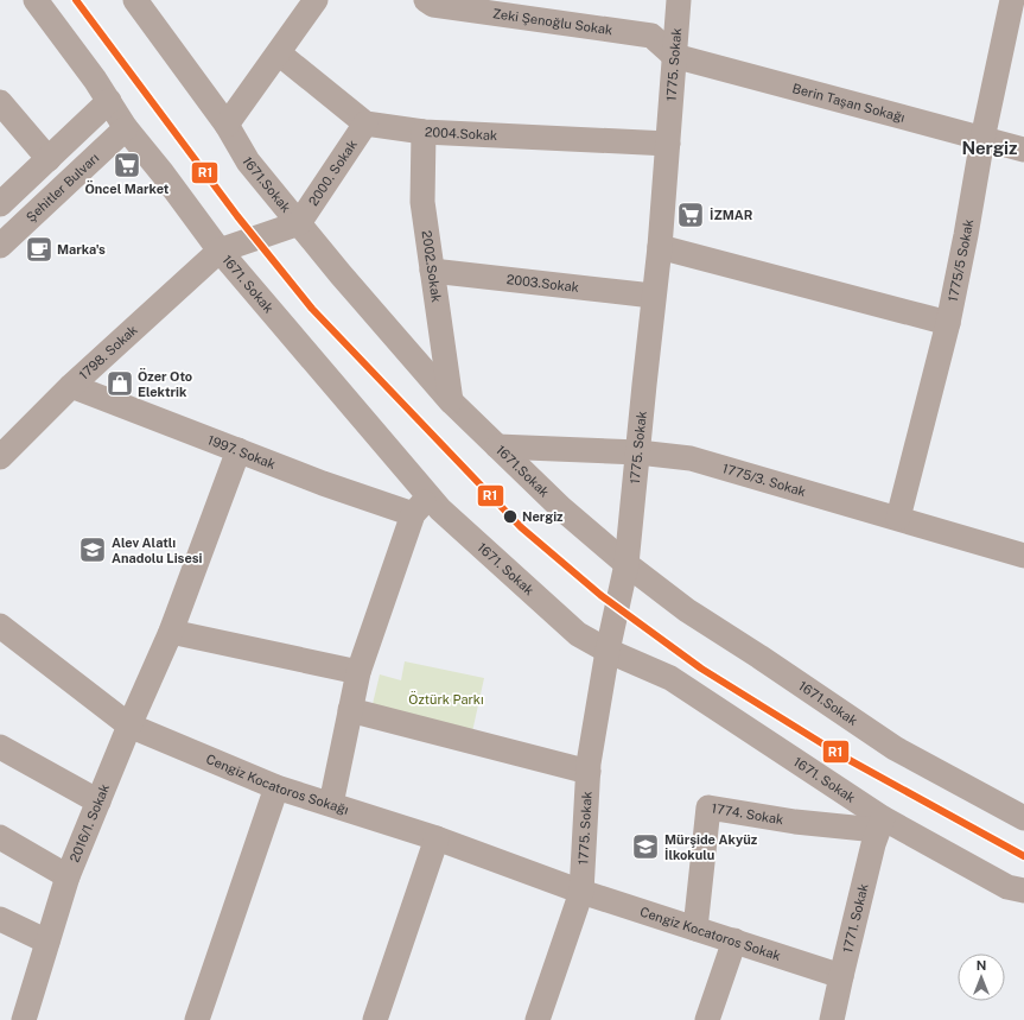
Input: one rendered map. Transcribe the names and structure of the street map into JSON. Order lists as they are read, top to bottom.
{
  "streets": {
    "street": [
      "Zeki Şenoğlu Sokak",
      "1775. Sokak",
      "Berin Taşan Sokağı",
      "2004.Sokak",
      "2000. Sokak",
      "1671.Sokak",
      "Şehitler Bulvarı",
      "1775/5 Sokak",
      "2002.Sokak",
      "1671. Sokak",
      "2003.Sokak",
      "1798. Sokak",
      "1997. Sokak",
      "1775/3. Sokak",
      "Cengiz Kocatoros Sokağı",
      "1774. Sokak",
      "2016/1. Sokak",
      "1771. Sokak",
      "Cengiz Kocatoros Sokak"
    ]
  },
  "crossings": [
    ["Zeki Şenoğlu Sokak", "1775. Sokak"],
    ["Zeki Şenoğlu Sokak", "Berin Taşan Sokağı"],
    ["1775. Sokak", "Berin Taşan Sokağı"],
    ["1775. Sokak", "2004.Sokak"],
    ["1775. Sokak", "1671.Sokak"],
    ["1775. Sokak", "1671. Sokak"],
    ["1775. Sokak", "2003.Sokak"],
    ["1775. Sokak", "1775/3. Sokak"],
    ["1775. Sokak", "Cengiz Kocatoros Sokağı"],
    ["1775. Sokak", "Cengiz Kocatoros Sokak"],
    ["Berin Taşan Sokağı", "1775/5 Sokak"],
    ["2004.Sokak", "2000. Sokak"],
    ["2004.Sokak", "2002.Sokak"],
    ["2000. Sokak", "1671.Sokak"],
    ["1671.Sokak", "2002.Sokak"],
    ["1671.Sokak", "1775/3. Sokak"],
    ["Şehitler Bulvarı", "1671. Sokak"],
    ["1775/5 Sokak", "1775/3. Sokak"],
    ["2002.Sokak", "2003.Sokak"],
    ["1671. Sokak", "1798. Sokak"],
    ["1671. Sokak", "1997. Sokak"],
    ["1671. Sokak", "1774. Sokak"],
    ["1671. Sokak", "1771. Sokak"],
    ["1798. Sokak", "1997. Sokak"],
    ["1997. Sokak", "2016/1. Sokak"],
    ["Cengiz Kocatoros Sokağı", "2016/1. Sokak"],
    ["Cengiz Kocatoros Sokağı", "Cengiz Kocatoros Sokak"],
    ["1774. Sokak", "1771. Sokak"],
    ["1774. Sokak", "Cengiz Kocatoros Sokak"],
    ["1771. Sokak", "Cengiz Kocatoros Sokak"]
  ],
  "districts": ["Nergiz"],
  "parks": ["Öztürk Parkı"],
  "places": {
    "supermarket": ["Öncel Market", "İZMAR"],
    "cafe": ["Marka's"],
    "shop": ["Özer Oto Elektrik"],
    "other": ["Nergiz"],
    "school or university": ["Alev Alatlı Anadolu Lisesi", "Mürşide Akyüz İlkokulu"]
  },
  "lines": ["transit line R1"],
  "north": "top"
}
